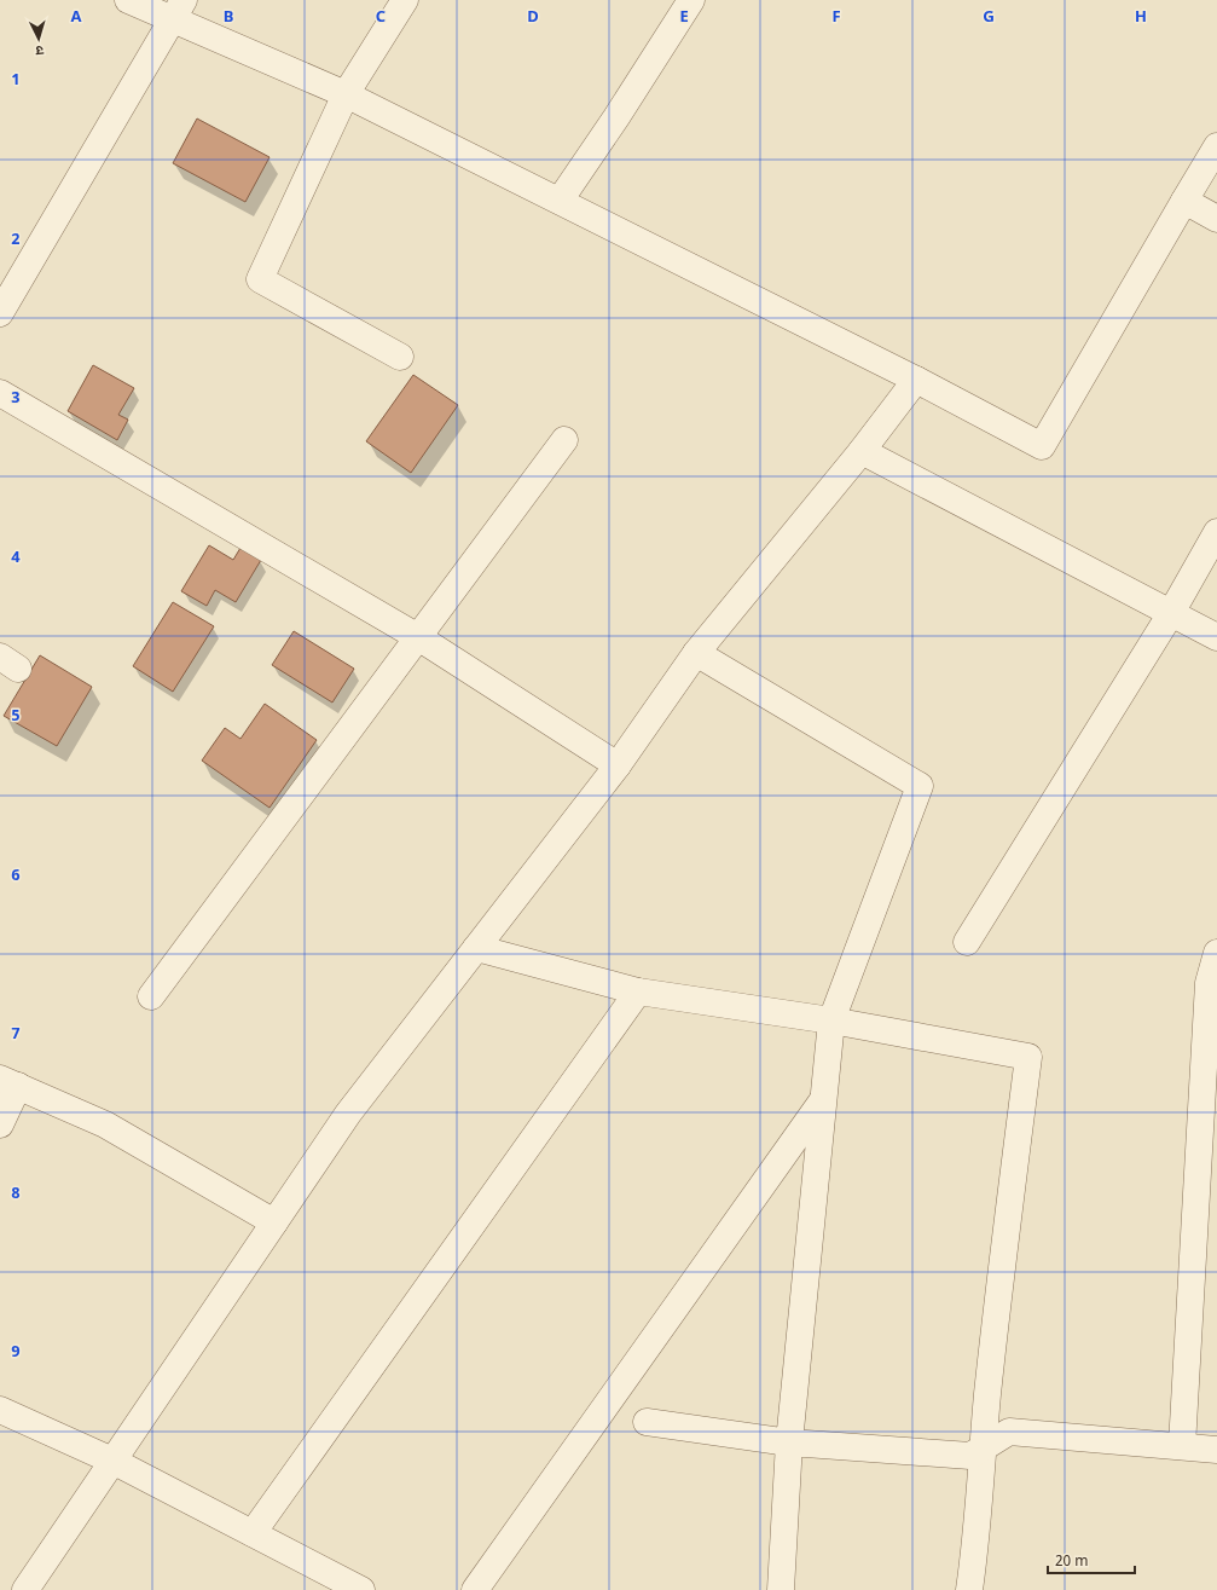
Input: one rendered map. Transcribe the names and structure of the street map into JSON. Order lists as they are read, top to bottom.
{
  "scale_bar": "20 m",
  "north": "bottom",
  "grid": {
    "columns": [
      "A",
      "B",
      "C",
      "D",
      "E",
      "F",
      "G",
      "H"
    ],
    "rows": [
      "1",
      "2",
      "3",
      "4",
      "5",
      "6",
      "7",
      "8",
      "9"
    ]
  }
}
